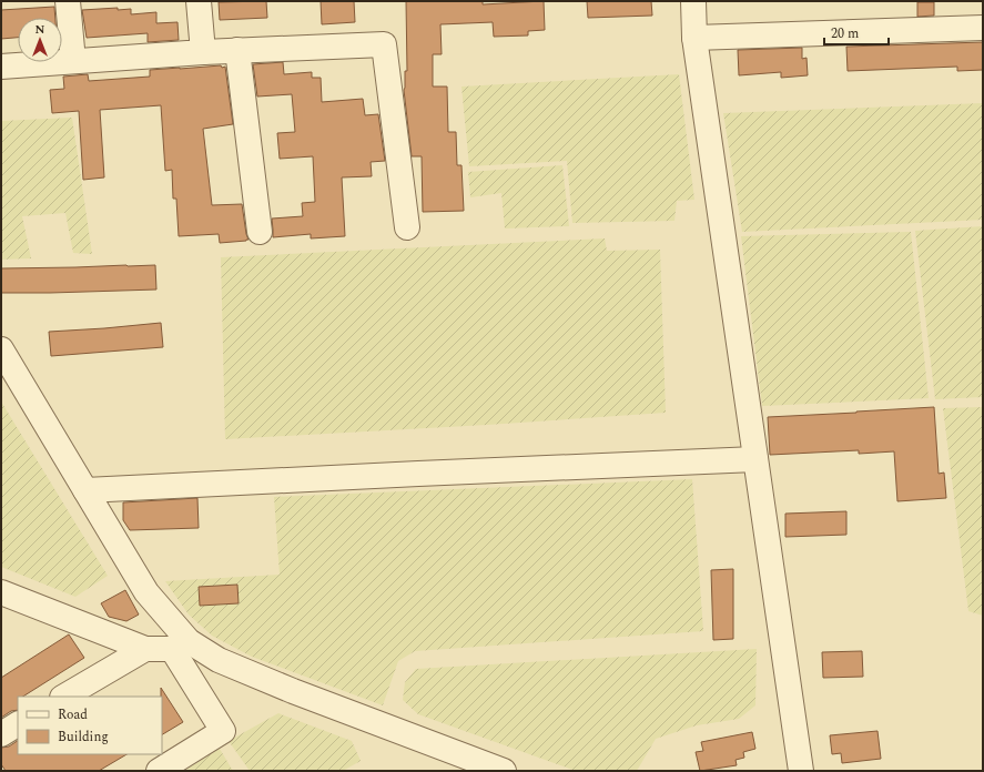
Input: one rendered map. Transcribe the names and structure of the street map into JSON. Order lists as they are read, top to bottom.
{
  "legend": ["Road", "Building"],
  "scale_bar": "20 m",
  "north": "top"
}
